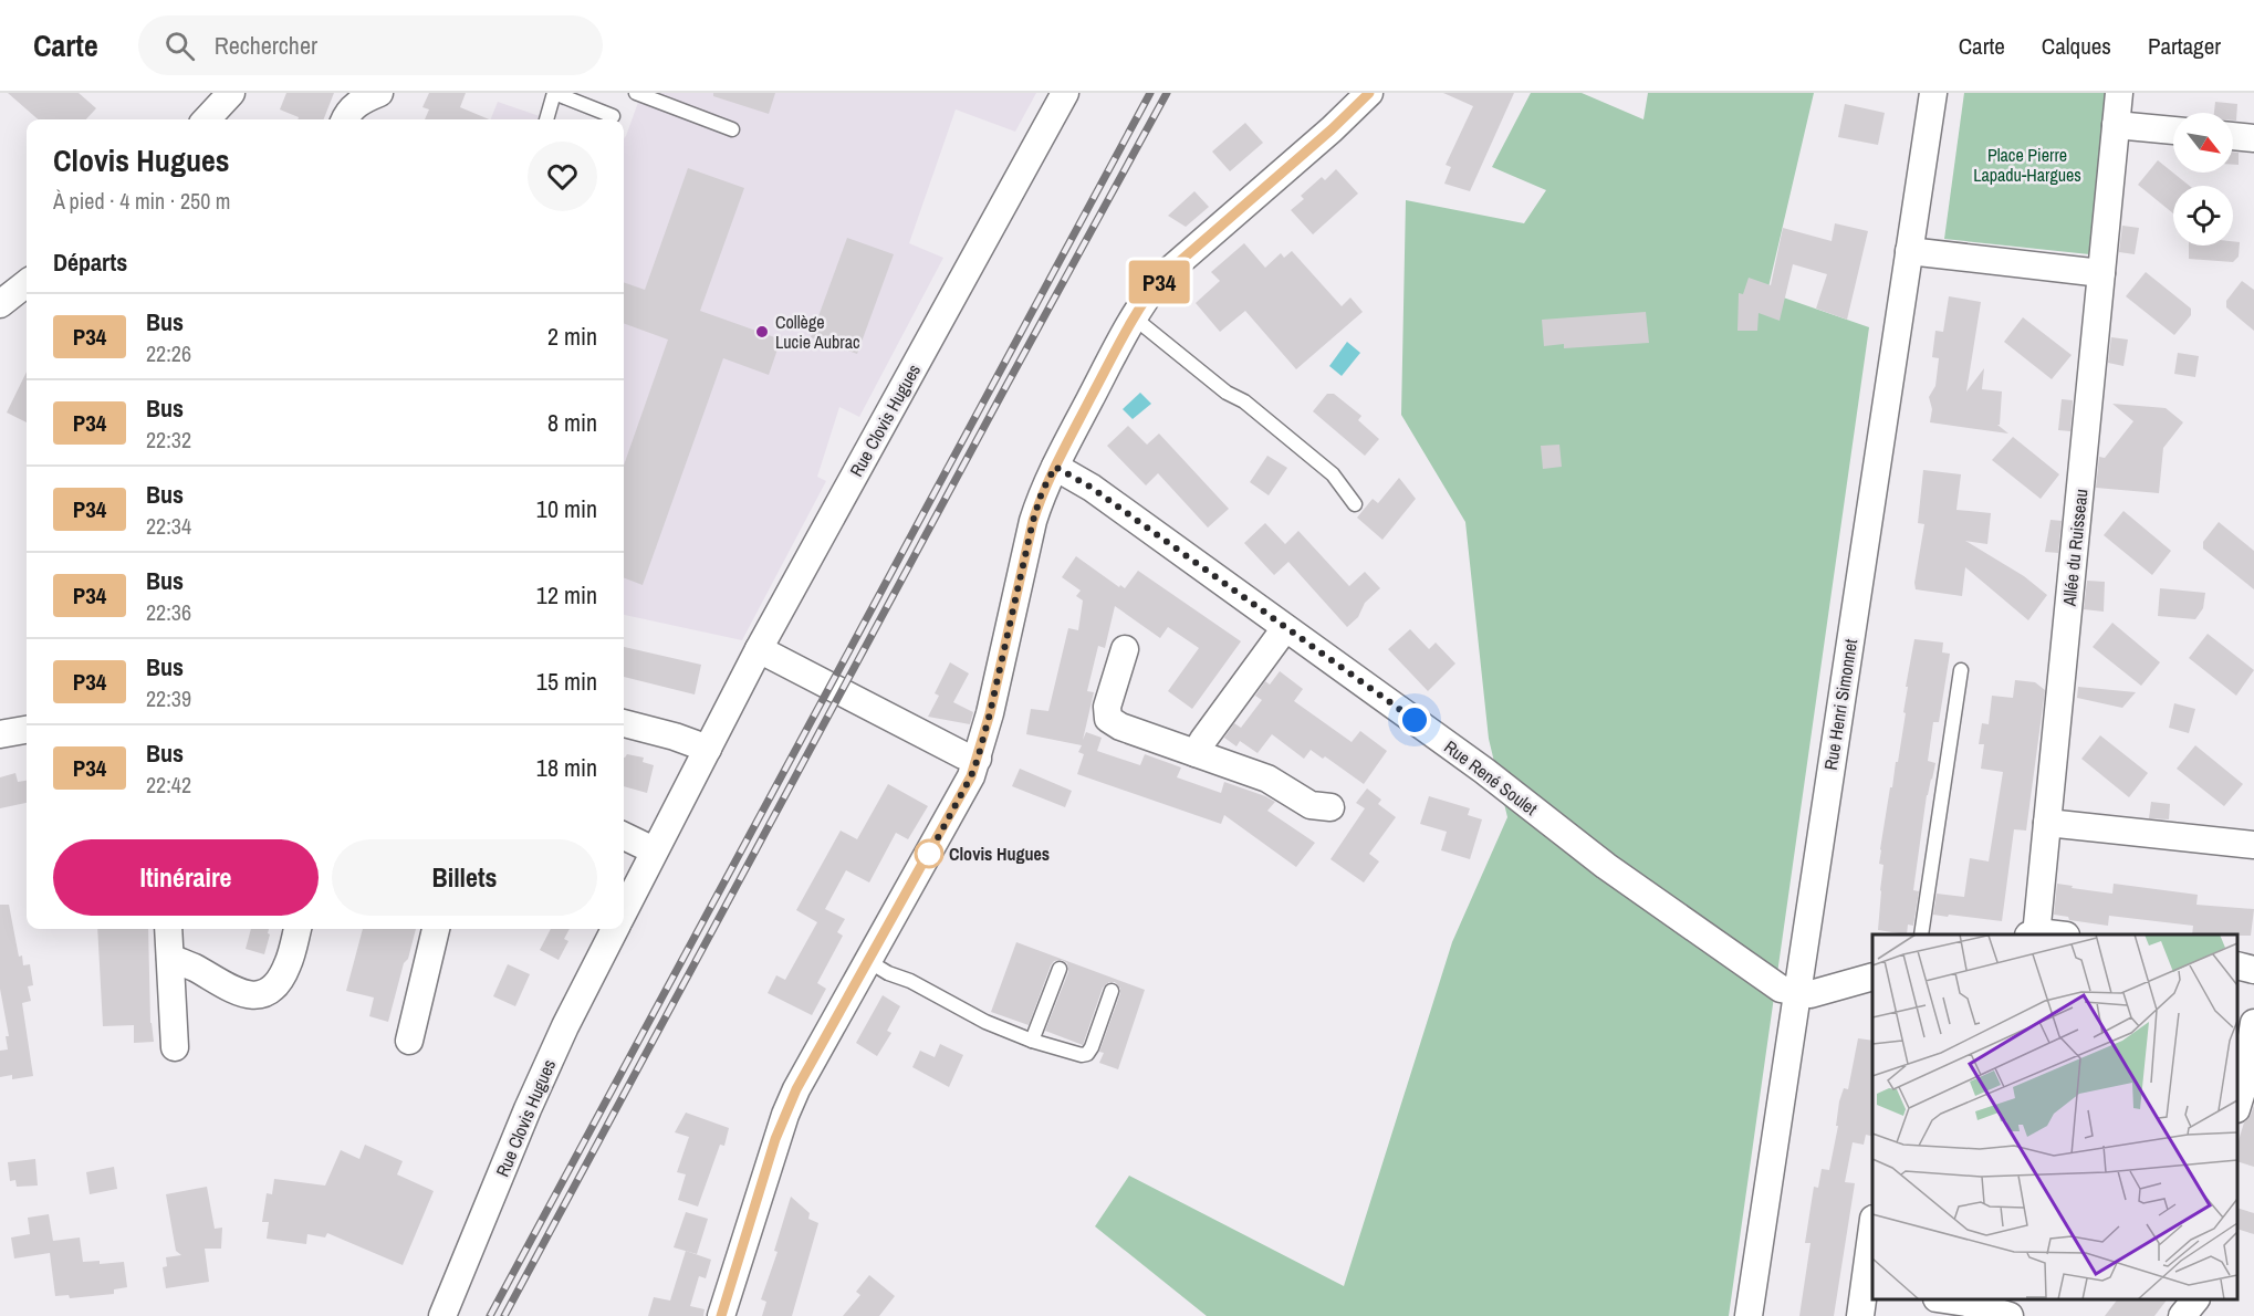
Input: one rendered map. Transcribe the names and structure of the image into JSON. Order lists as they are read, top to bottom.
{
  "streets": {
    "street": [
      "Rue Clovis Hugues",
      "Allée du Ruisseau",
      "Rue Henri Simonnet",
      "Rue René Soulet"
    ]
  },
  "crossings": [
    ["Rue Henri Simonnet", "Rue René Soulet"]
  ],
  "parks": ["Place Pierre Lapadu-Hargues"],
  "places": ["Collège Lucie Aubrac", "Clovis Hugues"],
  "lines": ["bus line P34"],
  "north": "bottom right",
  "page": {
    "header": "Carte",
    "search": "Rechercher",
    "nav": ["Carte", "Calques", "Partager"],
    "on_map": "P34",
    "heading": [
      ["Clovis Hugues", "À pied · 4 min · 250 m"],
      "Départs"
    ],
    "list": [
      {
        "mark": "P34",
        "name": "Bus",
        "note": "22:26",
        "value": "2 min"
      },
      {
        "mark": "P34",
        "name": "Bus",
        "note": "22:32",
        "value": "8 min"
      },
      {
        "mark": "P34",
        "name": "Bus",
        "note": "22:34",
        "value": "10 min"
      },
      {
        "mark": "P34",
        "name": "Bus",
        "note": "22:36",
        "value": "12 min"
      },
      {
        "mark": "P34",
        "name": "Bus",
        "note": "22:39",
        "value": "15 min"
      },
      {
        "mark": "P34",
        "name": "Bus",
        "note": "22:42",
        "value": "18 min"
      }
    ],
    "buttons": ["Itinéraire", "Billets"]
  }
}
